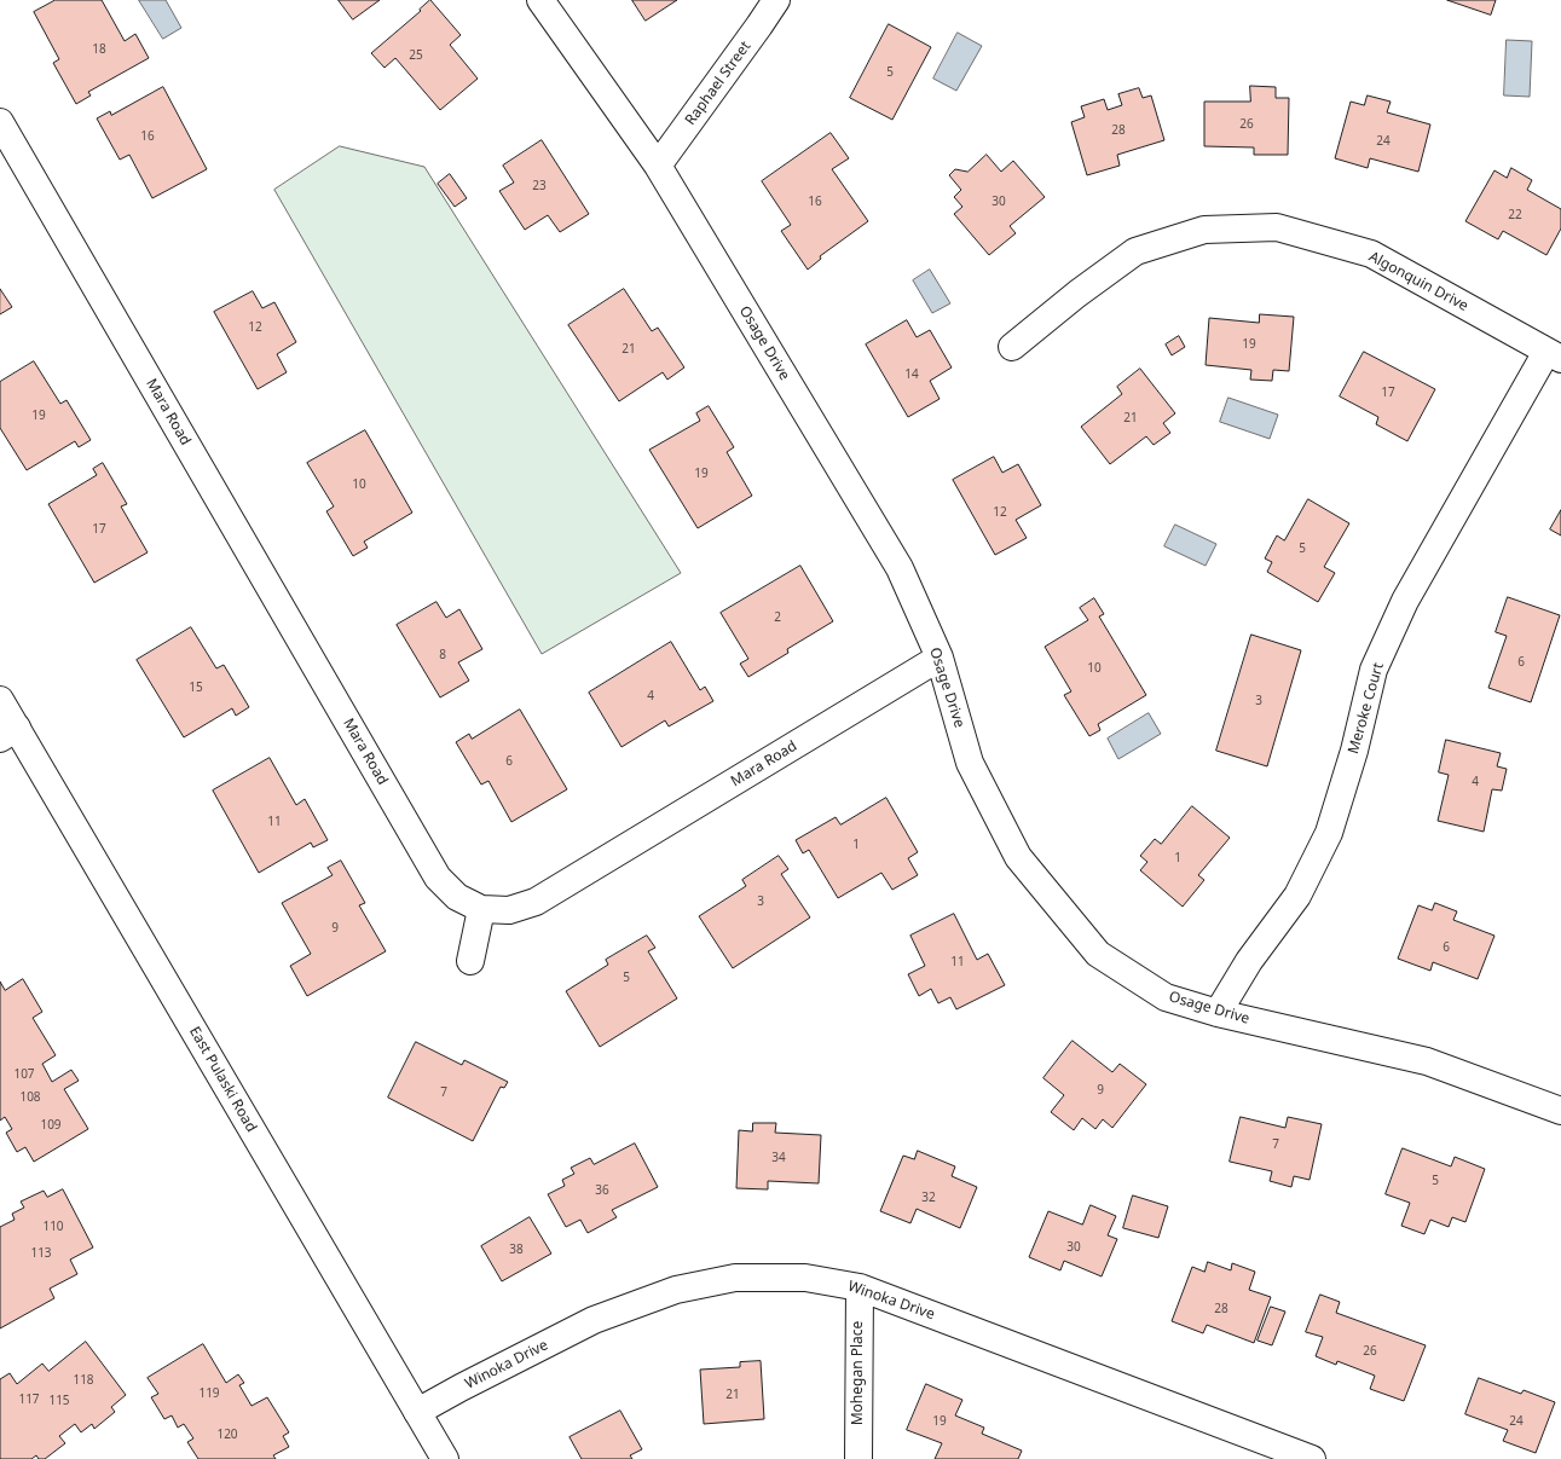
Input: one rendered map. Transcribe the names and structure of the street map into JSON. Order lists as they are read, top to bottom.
{
  "streets": {
    "street": [
      "Raphael Street",
      "Algonquin Drive",
      "Osage Drive",
      "Mara Road",
      "Meroke Court",
      "East Pulaski Road",
      "Winoka Drive",
      "Mohegan Place"
    ]
  },
  "crossings": [
    ["Raphael Street", "Osage Drive"],
    ["Algonquin Drive", "Meroke Court"],
    ["Osage Drive", "Mara Road"],
    ["Osage Drive", "Meroke Court"],
    ["East Pulaski Road", "Winoka Drive"],
    ["Winoka Drive", "Mohegan Place"]
  ],
  "house_numbers": [
    "18",
    "25",
    "5",
    "26",
    "28",
    "16",
    "24",
    "23",
    "16",
    "30",
    "22",
    "12",
    "19",
    "21",
    "14",
    "17",
    "19",
    "21",
    "19",
    "10",
    "12",
    "17",
    "5",
    "2",
    "8",
    "6",
    "10",
    "15",
    "4",
    "3",
    "6",
    "4",
    "11",
    "1",
    "1",
    "3",
    "9",
    "6",
    "11",
    "5",
    "107",
    "9",
    "7",
    "108",
    "109",
    "7",
    "34",
    "5",
    "36",
    "32",
    "110",
    "30",
    "38",
    "113",
    "28",
    "26",
    "118",
    "119",
    "21",
    "117",
    "115",
    "19",
    "24",
    "120"
  ]
}
